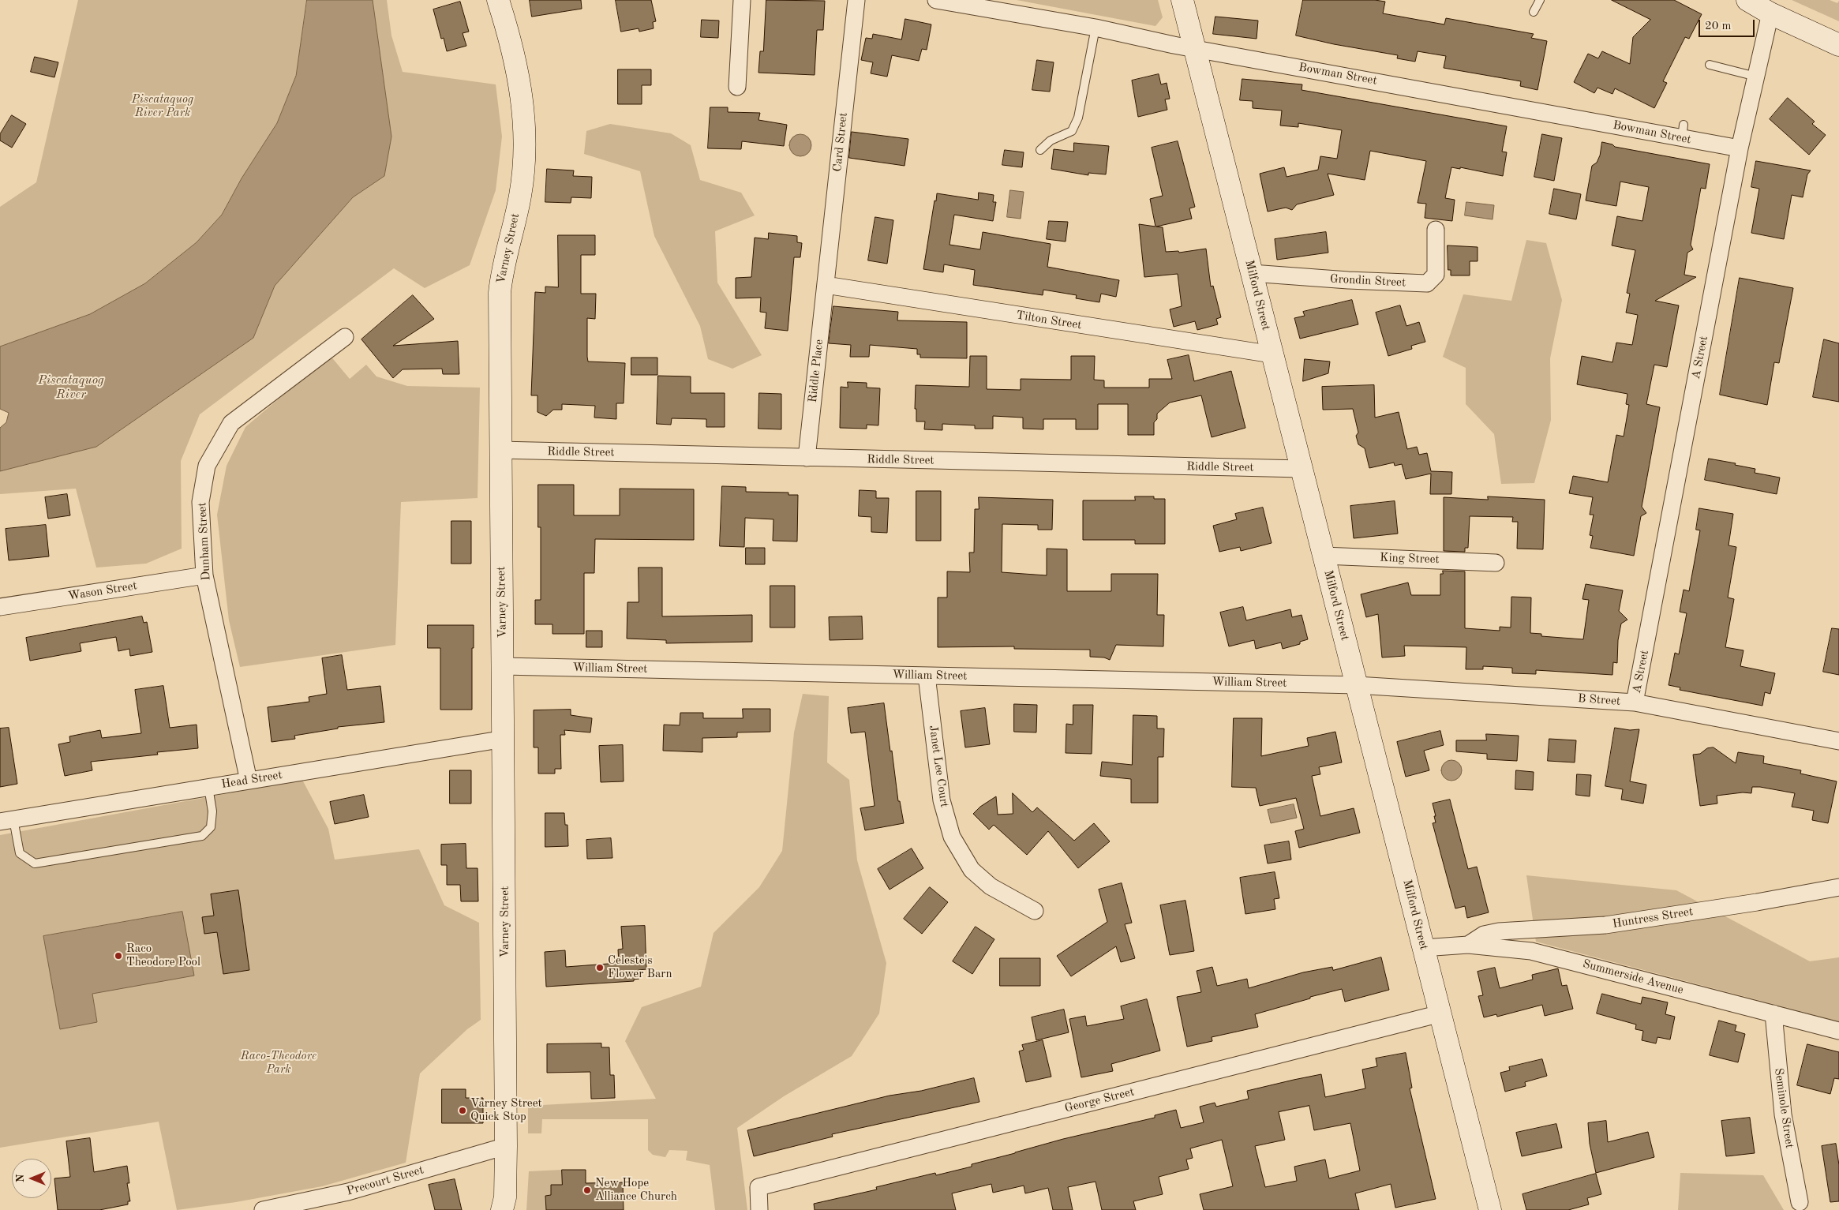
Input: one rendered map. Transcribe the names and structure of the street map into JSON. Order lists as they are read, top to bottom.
{
  "streets": {
    "main road": ["Varney Street", "Milford Street"],
    "street": [
      "Bowman Street",
      "Card Street",
      "Grondin Street",
      "Tilton Street",
      "A Street",
      "Riddle Place",
      "Riddle Street",
      "Dunham Street",
      "King Street",
      "Wason Street",
      "William Street",
      "B Street",
      "Janet Lee Court",
      "Head Street",
      "Huntress Street",
      "Summerside Avenue",
      "George Street",
      "Seminole Street",
      "Precourt Street"
    ]
  },
  "crossings": [
    ["Bowman Street", "Milford Street"],
    ["Bowman Street", "A Street"],
    ["Card Street", "Tilton Street"],
    ["Card Street", "Riddle Place"],
    ["Varney Street", "Riddle Street"],
    ["Varney Street", "William Street"],
    ["Varney Street", "Head Street"],
    ["Varney Street", "Precourt Street"],
    ["Grondin Street", "Milford Street"],
    ["Milford Street", "Tilton Street"],
    ["Milford Street", "Riddle Street"],
    ["Milford Street", "King Street"],
    ["Milford Street", "William Street"],
    ["Milford Street", "B Street"],
    ["Milford Street", "Summerside Avenue"],
    ["Milford Street", "George Street"],
    ["Tilton Street", "Riddle Place"],
    ["A Street", "B Street"],
    ["Riddle Place", "Riddle Street"],
    ["Dunham Street", "Wason Street"],
    ["Dunham Street", "Head Street"],
    ["William Street", "B Street"],
    ["William Street", "Janet Lee Court"],
    ["Huntress Street", "Summerside Avenue"],
    ["Summerside Avenue", "Seminole Street"]
  ],
  "water": ["Piscataquog River"],
  "parks": ["Piscataquog River Park", "Raco-Theodore Park"],
  "places": [
    "Raco Theodore Pool",
    "Celeste's Flower Barn",
    "Varney Street Quick Stop",
    "New Hope Alliance Church"
  ],
  "scale_bar": "20 m",
  "north": "left"
}
